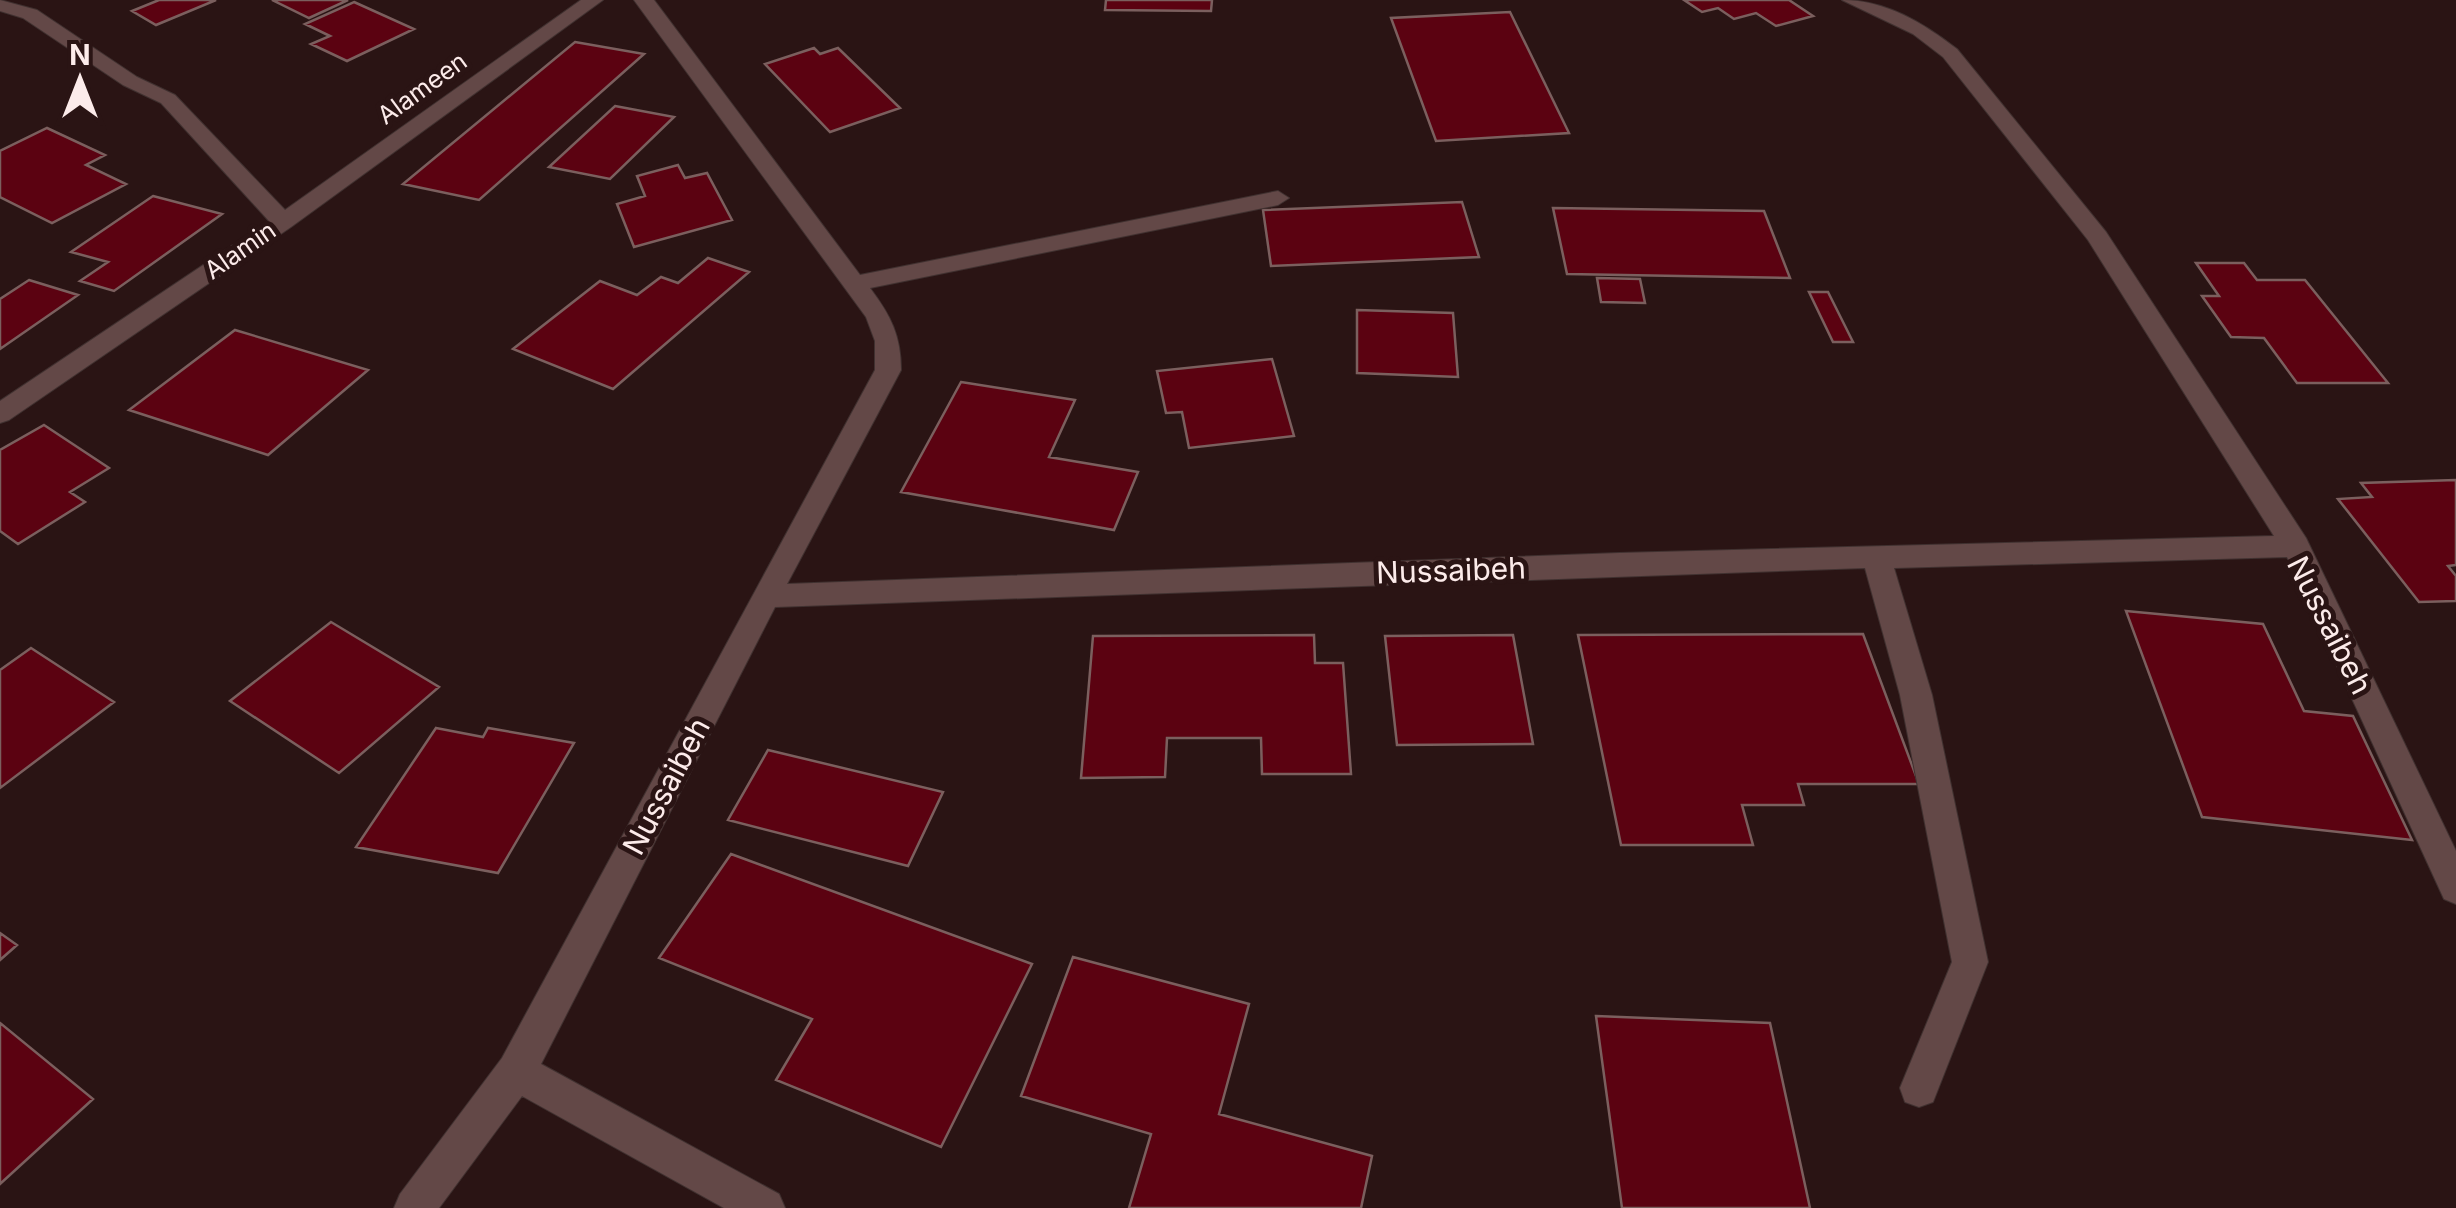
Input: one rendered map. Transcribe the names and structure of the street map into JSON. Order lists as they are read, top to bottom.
{
  "streets": {
    "street": ["Alameen", "Alamin", "Nussaibeh"]
  },
  "crossings": [
    ["Alameen", "Alamin"]
  ],
  "north": "top"
}
